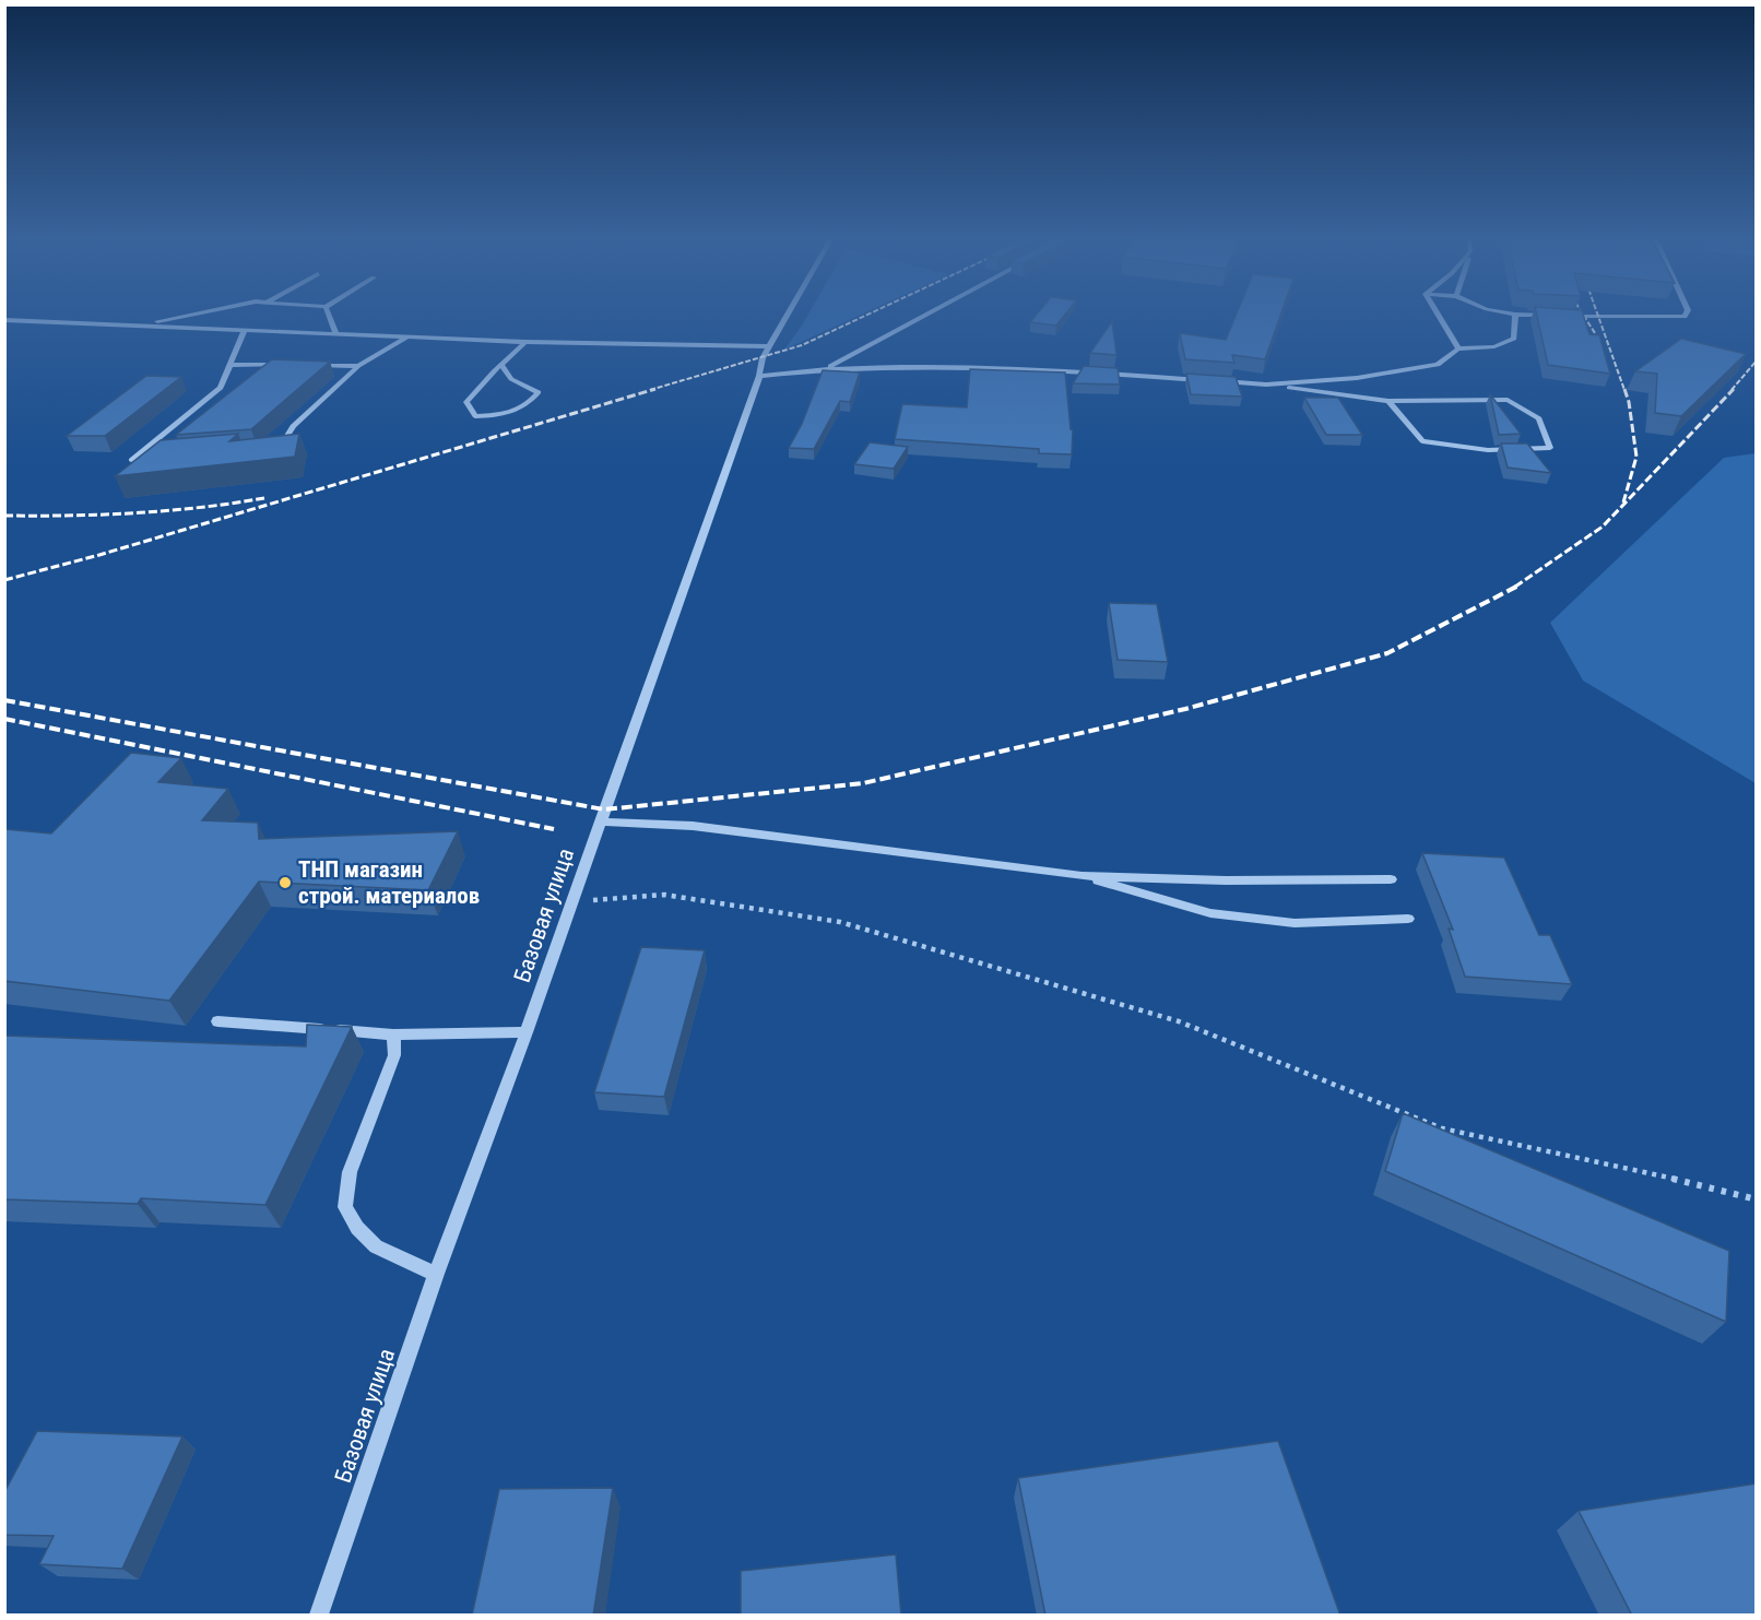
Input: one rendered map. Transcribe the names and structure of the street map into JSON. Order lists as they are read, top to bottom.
{
  "streets": {
    "street": ["Базовая улица"]
  },
  "places": ["ТНП магазин строй. материалов"]
}
